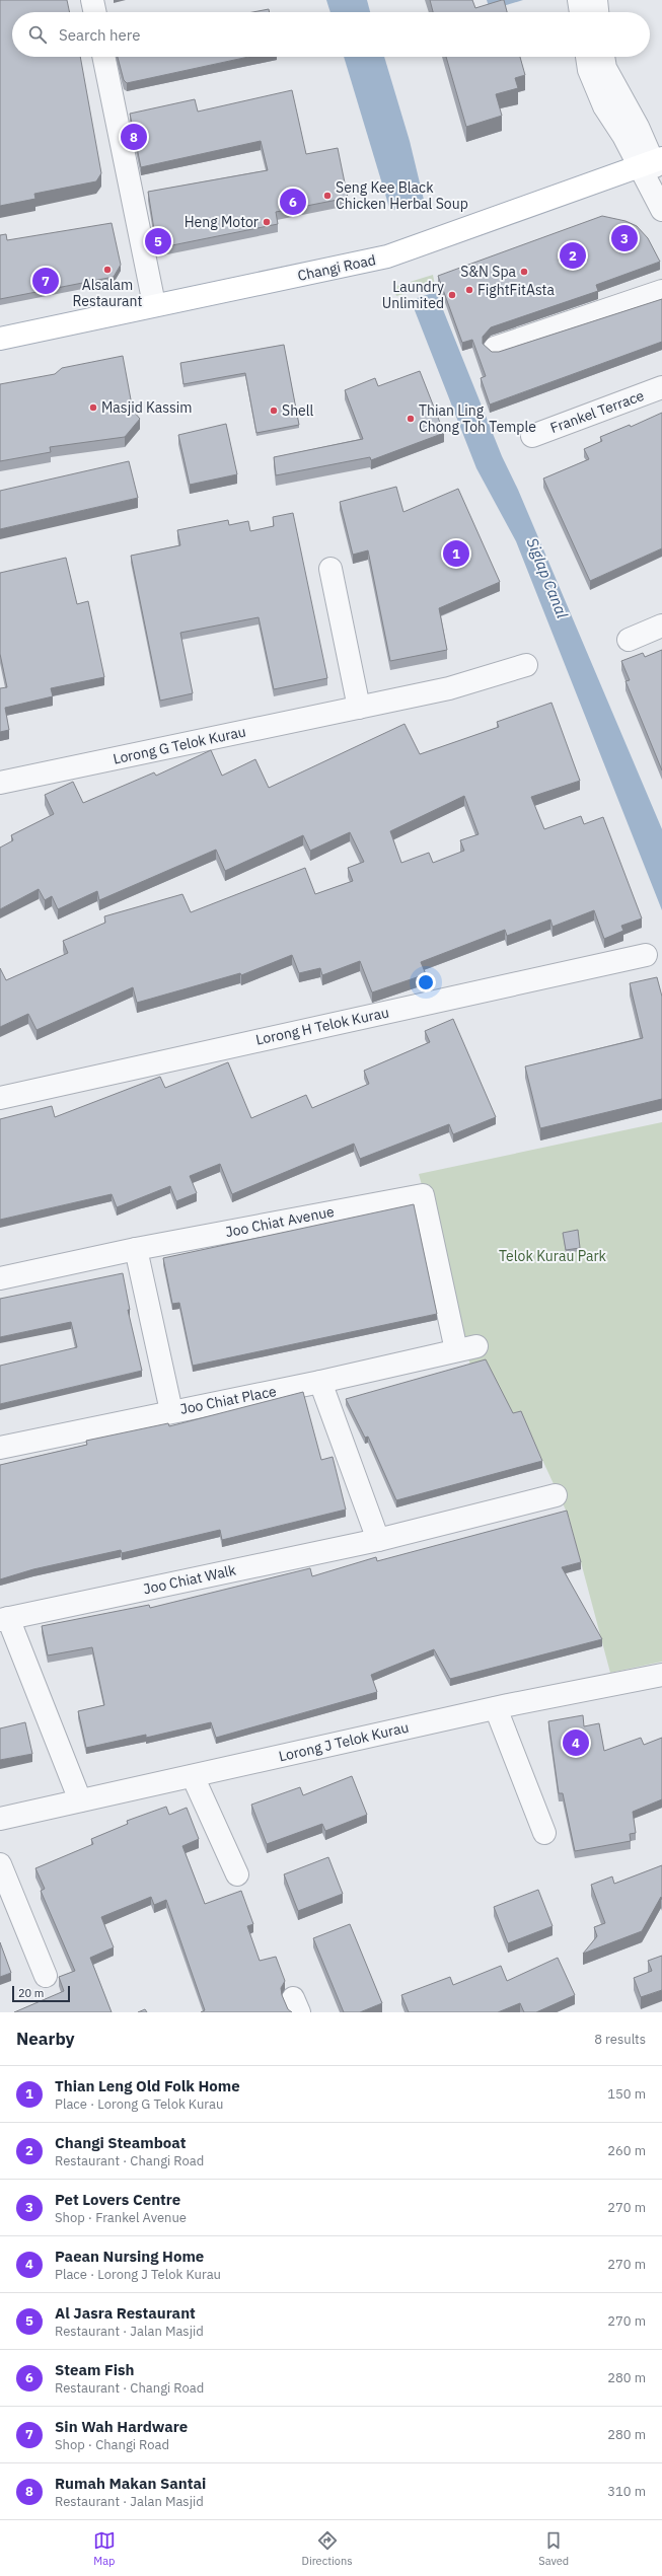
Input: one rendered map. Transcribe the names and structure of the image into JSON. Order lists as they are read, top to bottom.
{
  "streets": {
    "main road": ["Changi Road"],
    "street": [
      "Frankel Terrace",
      "Lorong G Telok Kurau",
      "Lorong H Telok Kurau",
      "Joo Chiat Avenue",
      "Joo Chiat Place",
      "Joo Chiat Walk",
      "Lorong J Telok Kurau"
    ]
  },
  "crossings": [
    ["Joo Chiat Avenue", "Joo Chiat Place"]
  ],
  "water": ["Siglap Canal"],
  "parks": ["Telok Kurau Park"],
  "places": [
    "Seng Kee Black Chicken Herbal Soup",
    "Heng Motor",
    "Alsalam Restaurant",
    "S&N Spa",
    "FightFitAsta",
    "Laundry Unlimited",
    "Masjid Kassim",
    "Shell",
    "Thian Ling Chong Toh Temple"
  ],
  "scale_bar": "20 m",
  "page": {
    "search": "Search here",
    "pins": [
      "8",
      "6",
      "3",
      "5",
      "2",
      "7",
      "1",
      "4"
    ],
    "scale": "20 m",
    "heading": ["Nearby", "8 results"],
    "list": [
      {
        "mark": "1",
        "name": "Thian Leng Old Folk Home",
        "note": "Place · Lorong G Telok Kurau",
        "value": "150 m"
      },
      {
        "mark": "2",
        "name": "Changi Steamboat",
        "note": "Restaurant · Changi Road",
        "value": "260 m"
      },
      {
        "mark": "3",
        "name": "Pet Lovers Centre",
        "note": "Shop · Frankel Avenue",
        "value": "270 m"
      },
      {
        "mark": "4",
        "name": "Paean Nursing Home",
        "note": "Place · Lorong J Telok Kurau",
        "value": "270 m"
      },
      {
        "mark": "5",
        "name": "Al Jasra Restaurant",
        "note": "Restaurant · Jalan Masjid",
        "value": "270 m"
      },
      {
        "mark": "6",
        "name": "Steam Fish",
        "note": "Restaurant · Changi Road",
        "value": "280 m"
      },
      {
        "mark": "7",
        "name": "Sin Wah Hardware",
        "note": "Shop · Changi Road",
        "value": "280 m"
      },
      {
        "mark": "8",
        "name": "Rumah Makan Santai",
        "note": "Restaurant · Jalan Masjid",
        "value": "310 m"
      }
    ],
    "nav": ["Map", "Directions", "Saved"]
  }
}
